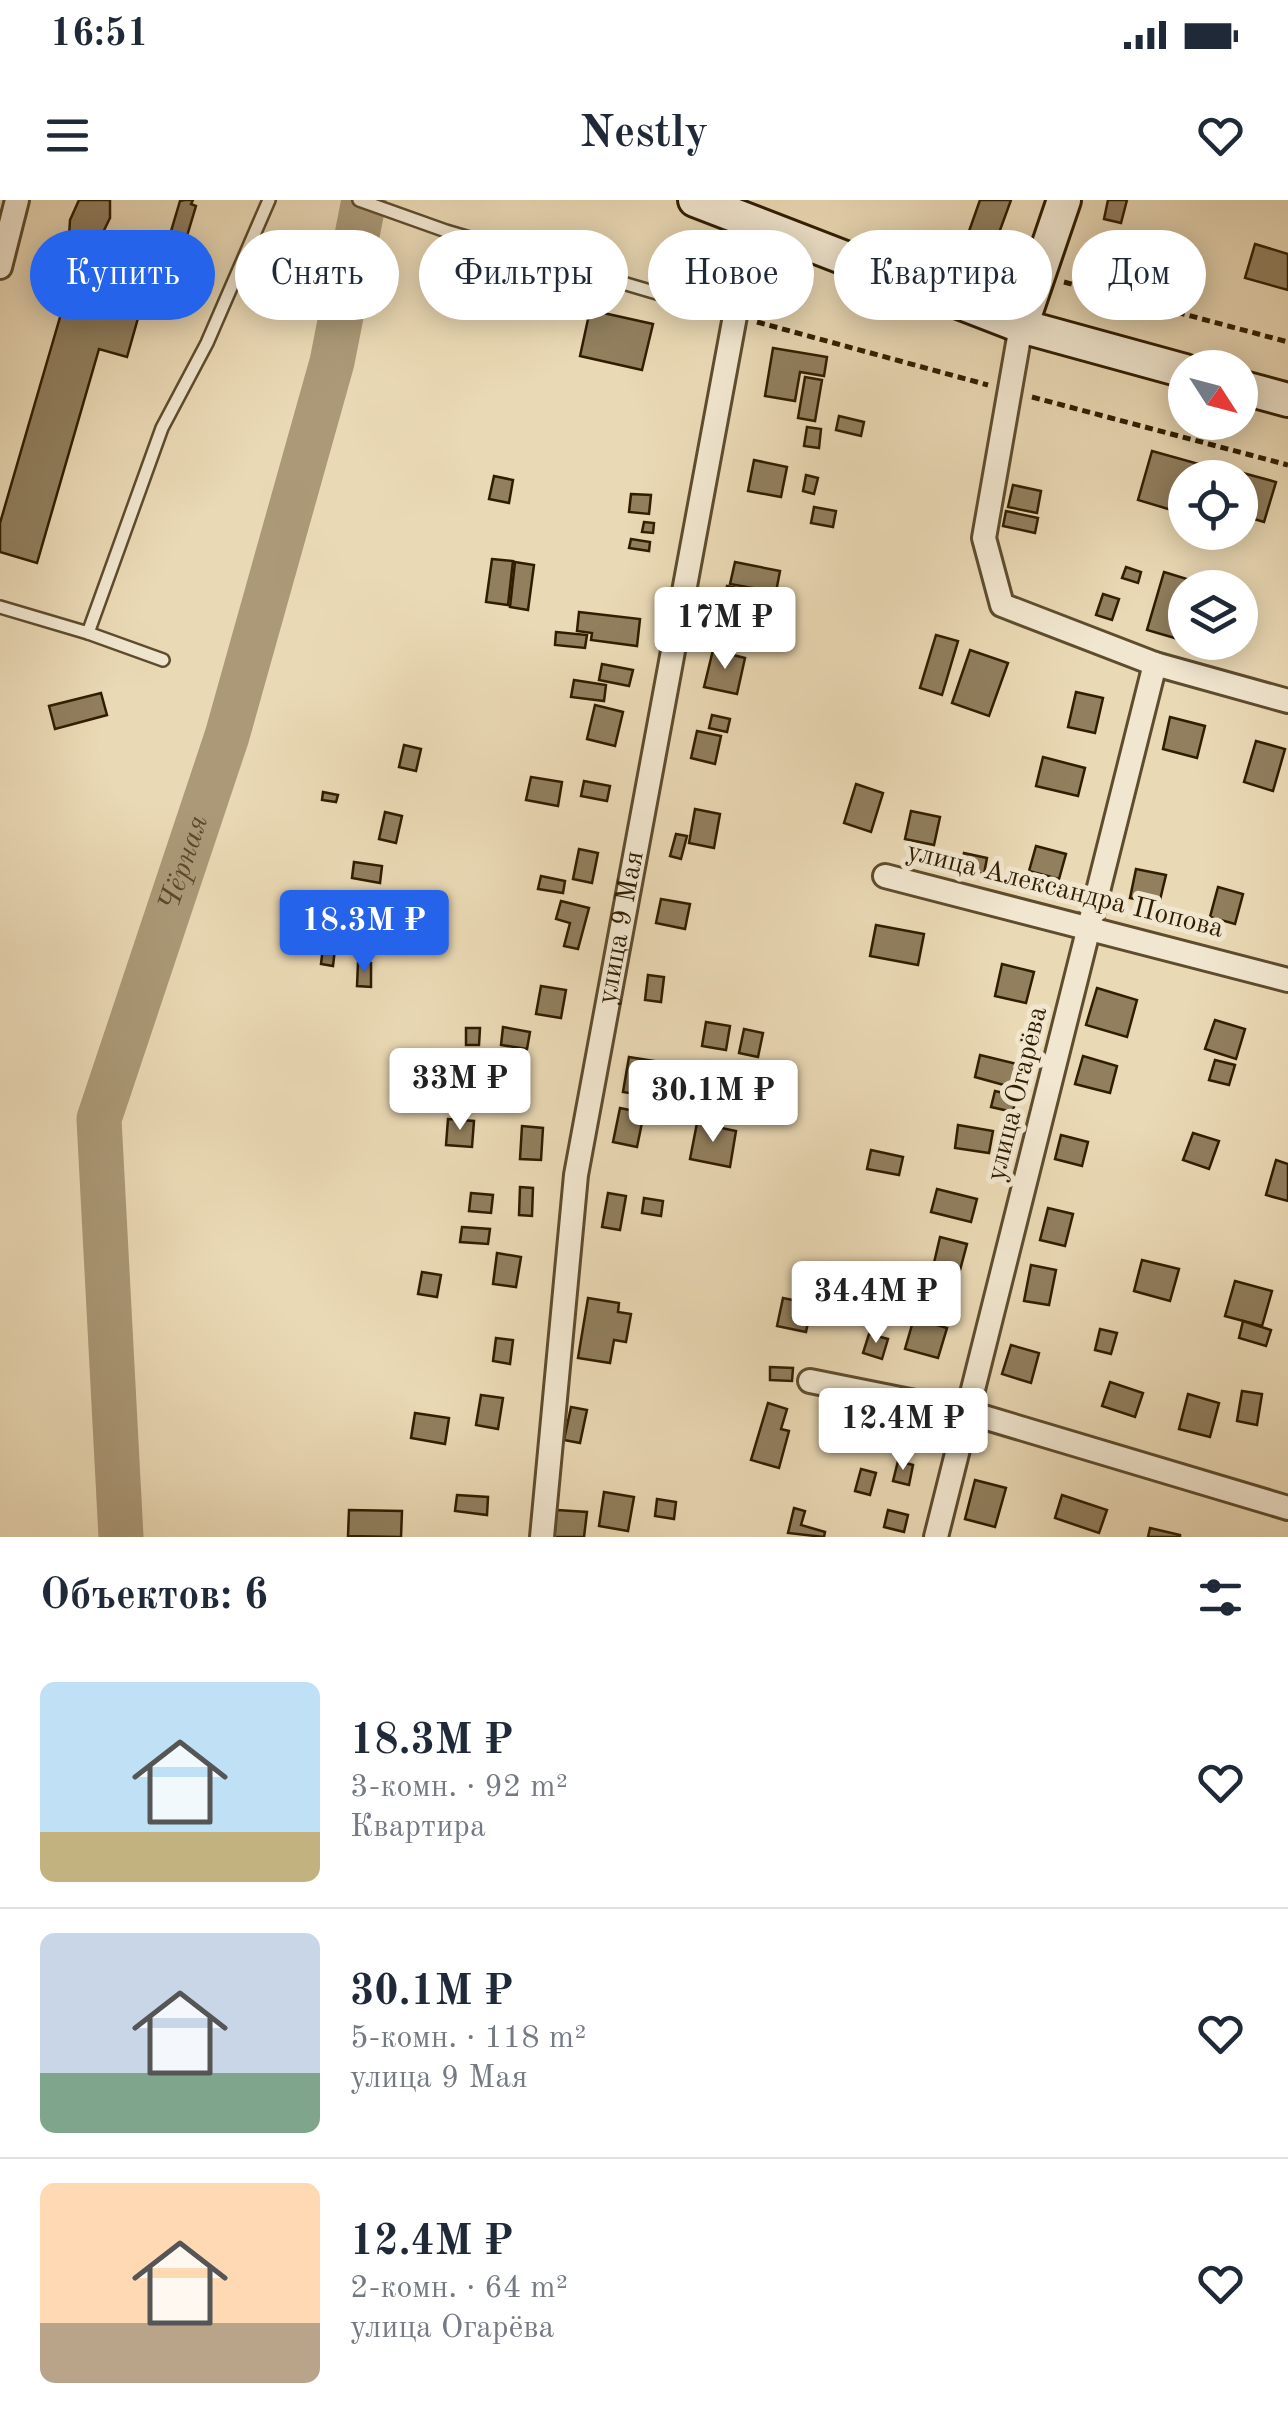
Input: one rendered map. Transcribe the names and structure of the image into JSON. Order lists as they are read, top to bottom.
{
  "streets": {
    "street": ["улица Александра Попова", "улица 9 Мая", "улица Огарёва"]
  },
  "crossings": [
    ["улица Александра Попова", "улица Огарёва"]
  ],
  "water": ["Чёрная"],
  "north": "bottom right",
  "page": {
    "status": "16:51",
    "header": "Nestly",
    "chip": [
      "Купить",
      "Снять",
      "Фильтры",
      "Новое",
      "Квартира",
      "Дом"
    ],
    "price": [
      "17M ₽",
      "18.3M ₽",
      "33M ₽",
      "30.1M ₽",
      "34.4M ₽",
      "12.4M ₽"
    ],
    "heading": "Объектов: 6",
    "list": [
      {
        "name": "18.3M ₽",
        "note": "3-комн. · 92 m² · Квартира"
      },
      {
        "name": "30.1M ₽",
        "note": "5-комн. · 118 m² · улица 9 Мая"
      },
      {
        "name": "12.4M ₽",
        "note": "2-комн. · 64 m² · улица Огарёва"
      }
    ]
  }
}
